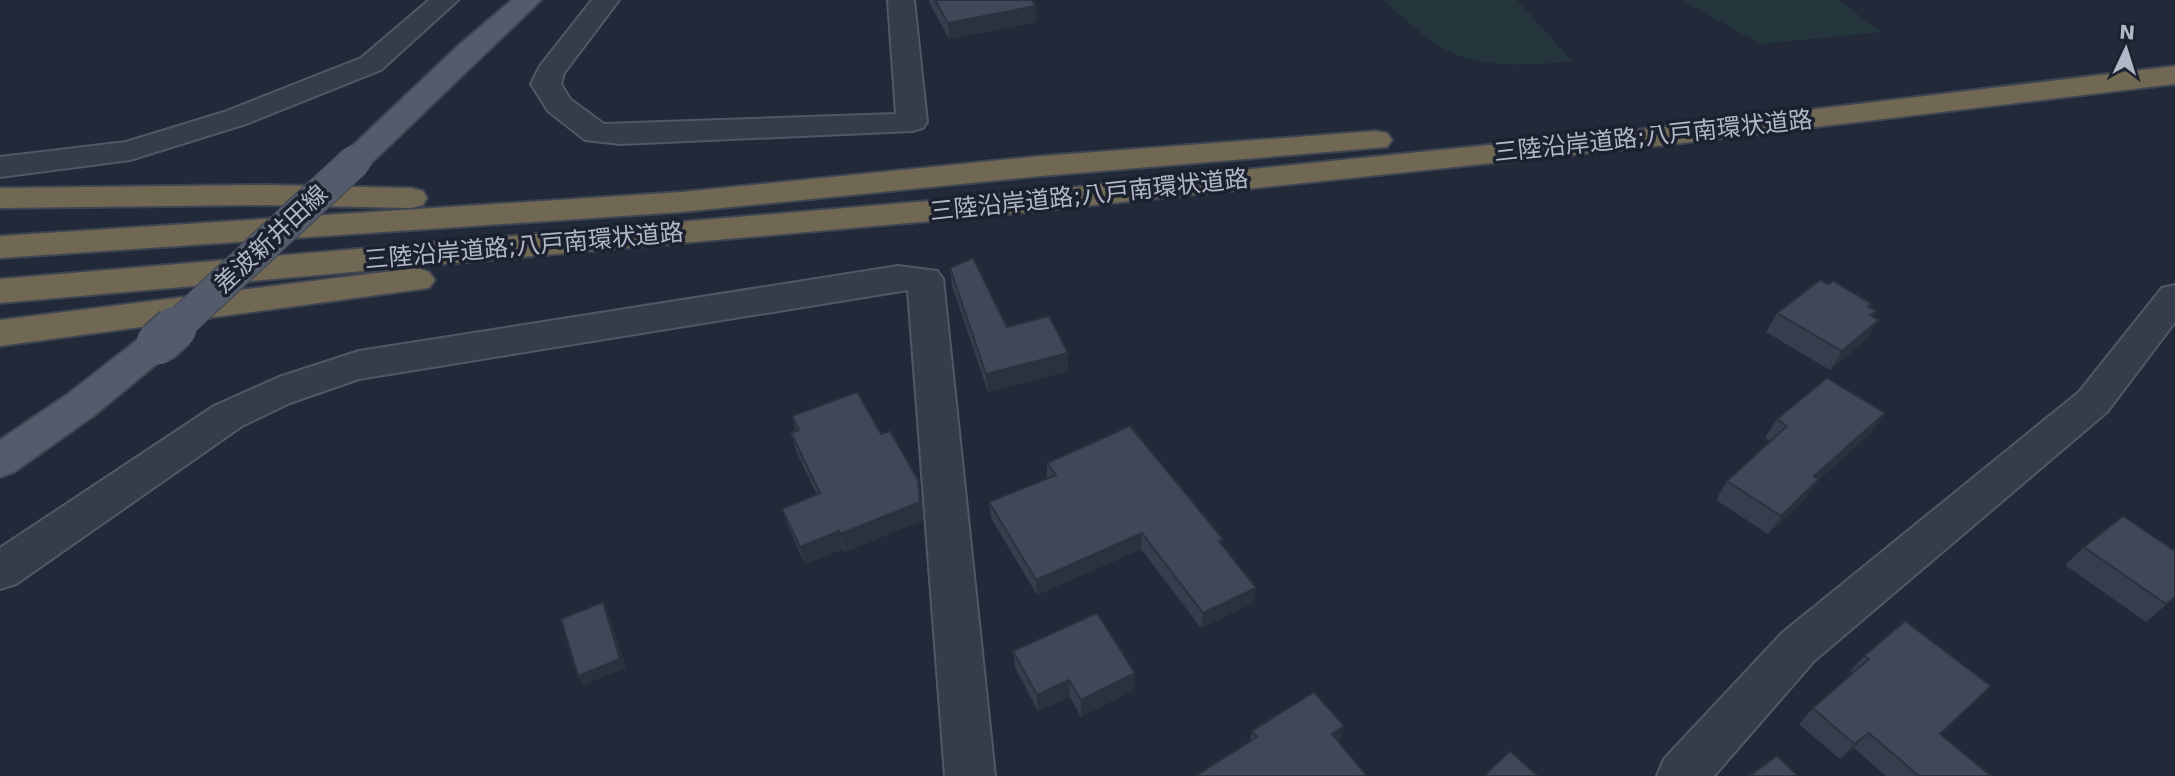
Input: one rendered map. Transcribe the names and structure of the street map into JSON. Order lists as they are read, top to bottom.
{
  "streets": {
    "highway": ["三陸沿岸道路;八戸南環状道路"],
    "main road": ["差波新井田線"]
  },
  "north": "top"
}
